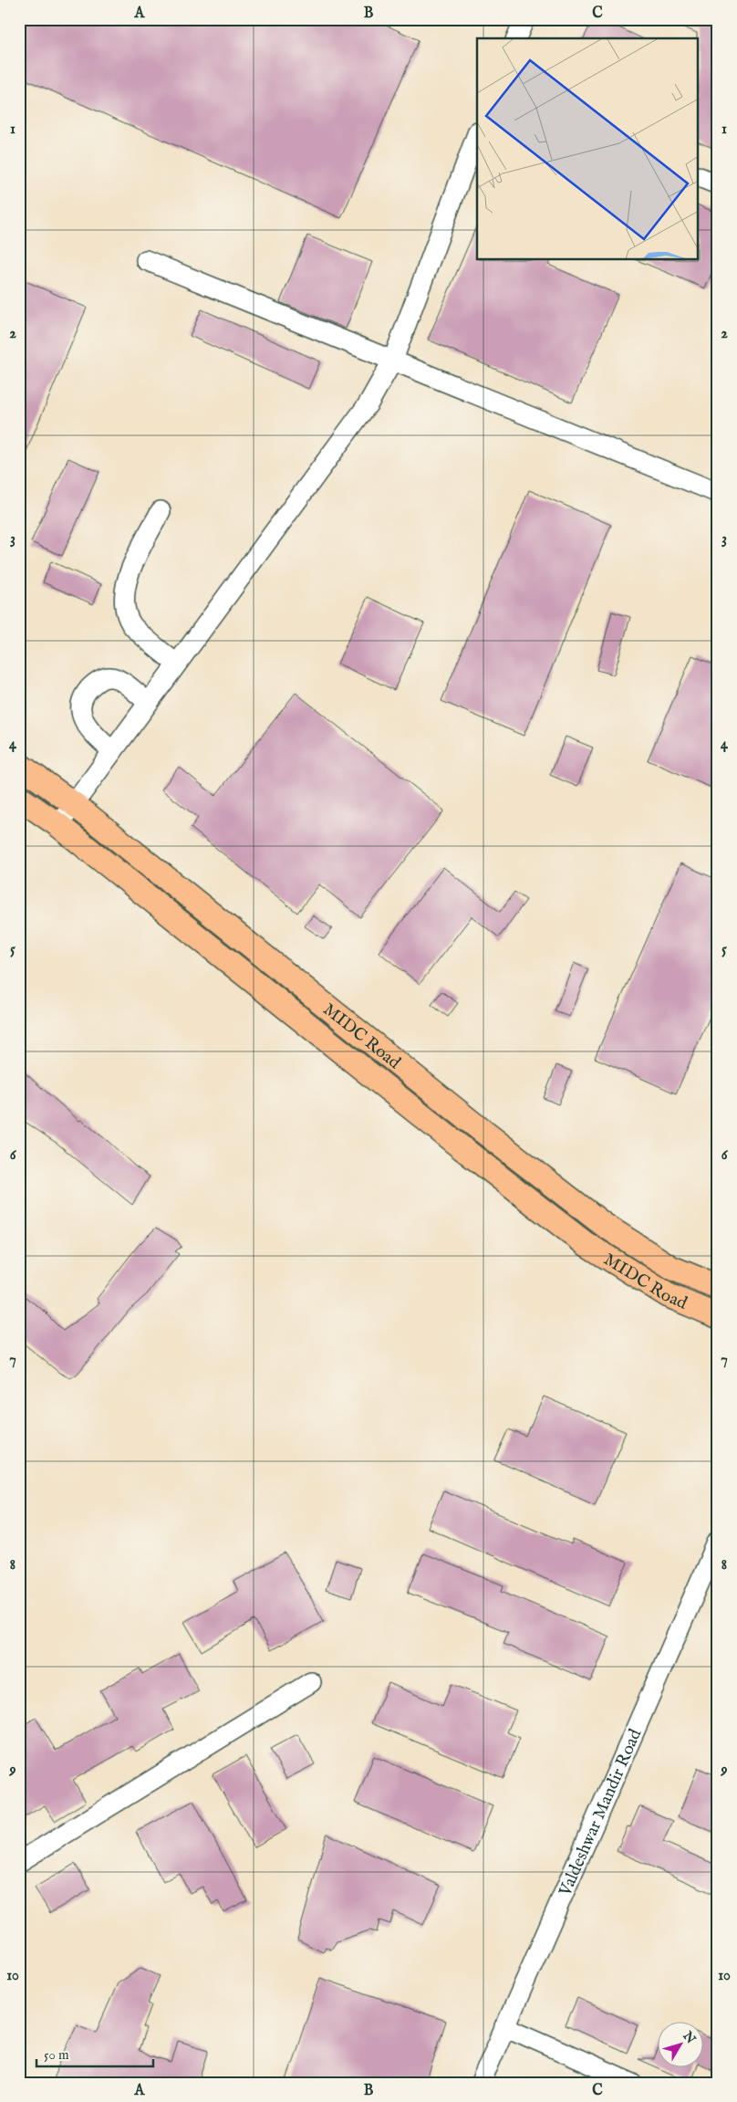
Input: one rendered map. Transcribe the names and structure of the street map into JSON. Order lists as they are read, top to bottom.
{
  "streets": {
    "main road": ["MIDC Road"],
    "street": ["Valdeshwar Mandir Road"]
  },
  "scale_bar": "50 m",
  "north": "top right",
  "grid": {
    "columns": ["A", "B", "C"],
    "rows": [
      "1",
      "2",
      "3",
      "4",
      "5",
      "6",
      "7",
      "8",
      "9",
      "10"
    ]
  }
}
